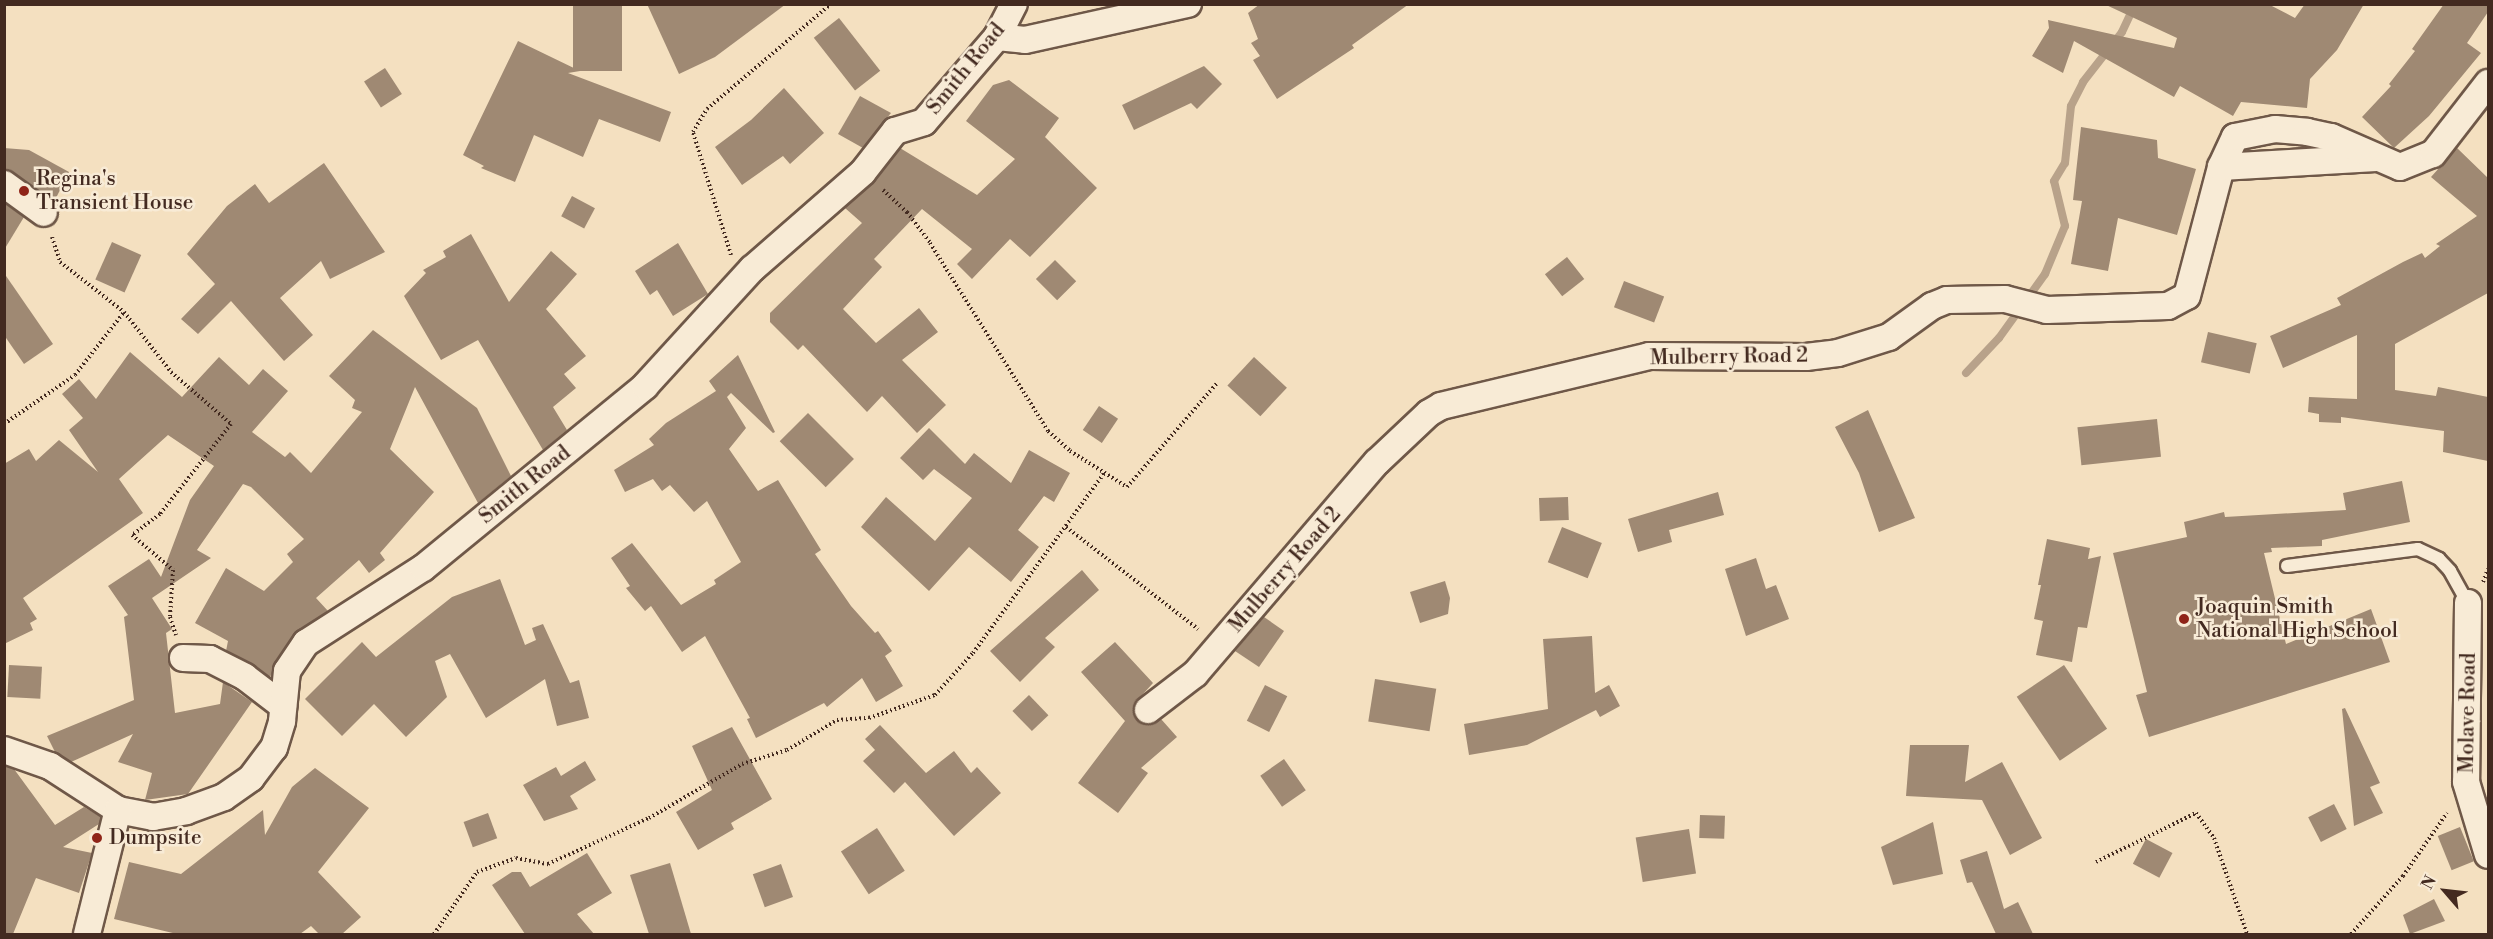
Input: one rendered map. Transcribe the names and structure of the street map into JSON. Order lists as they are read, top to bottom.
{
  "streets": {
    "street": ["Smith Road", "Mulberry Road 2", "Molave Road"]
  },
  "places": ["Regina's Transient House", "Joaquin Smith National High School", "Dumpsite"],
  "north": "top left"
}
